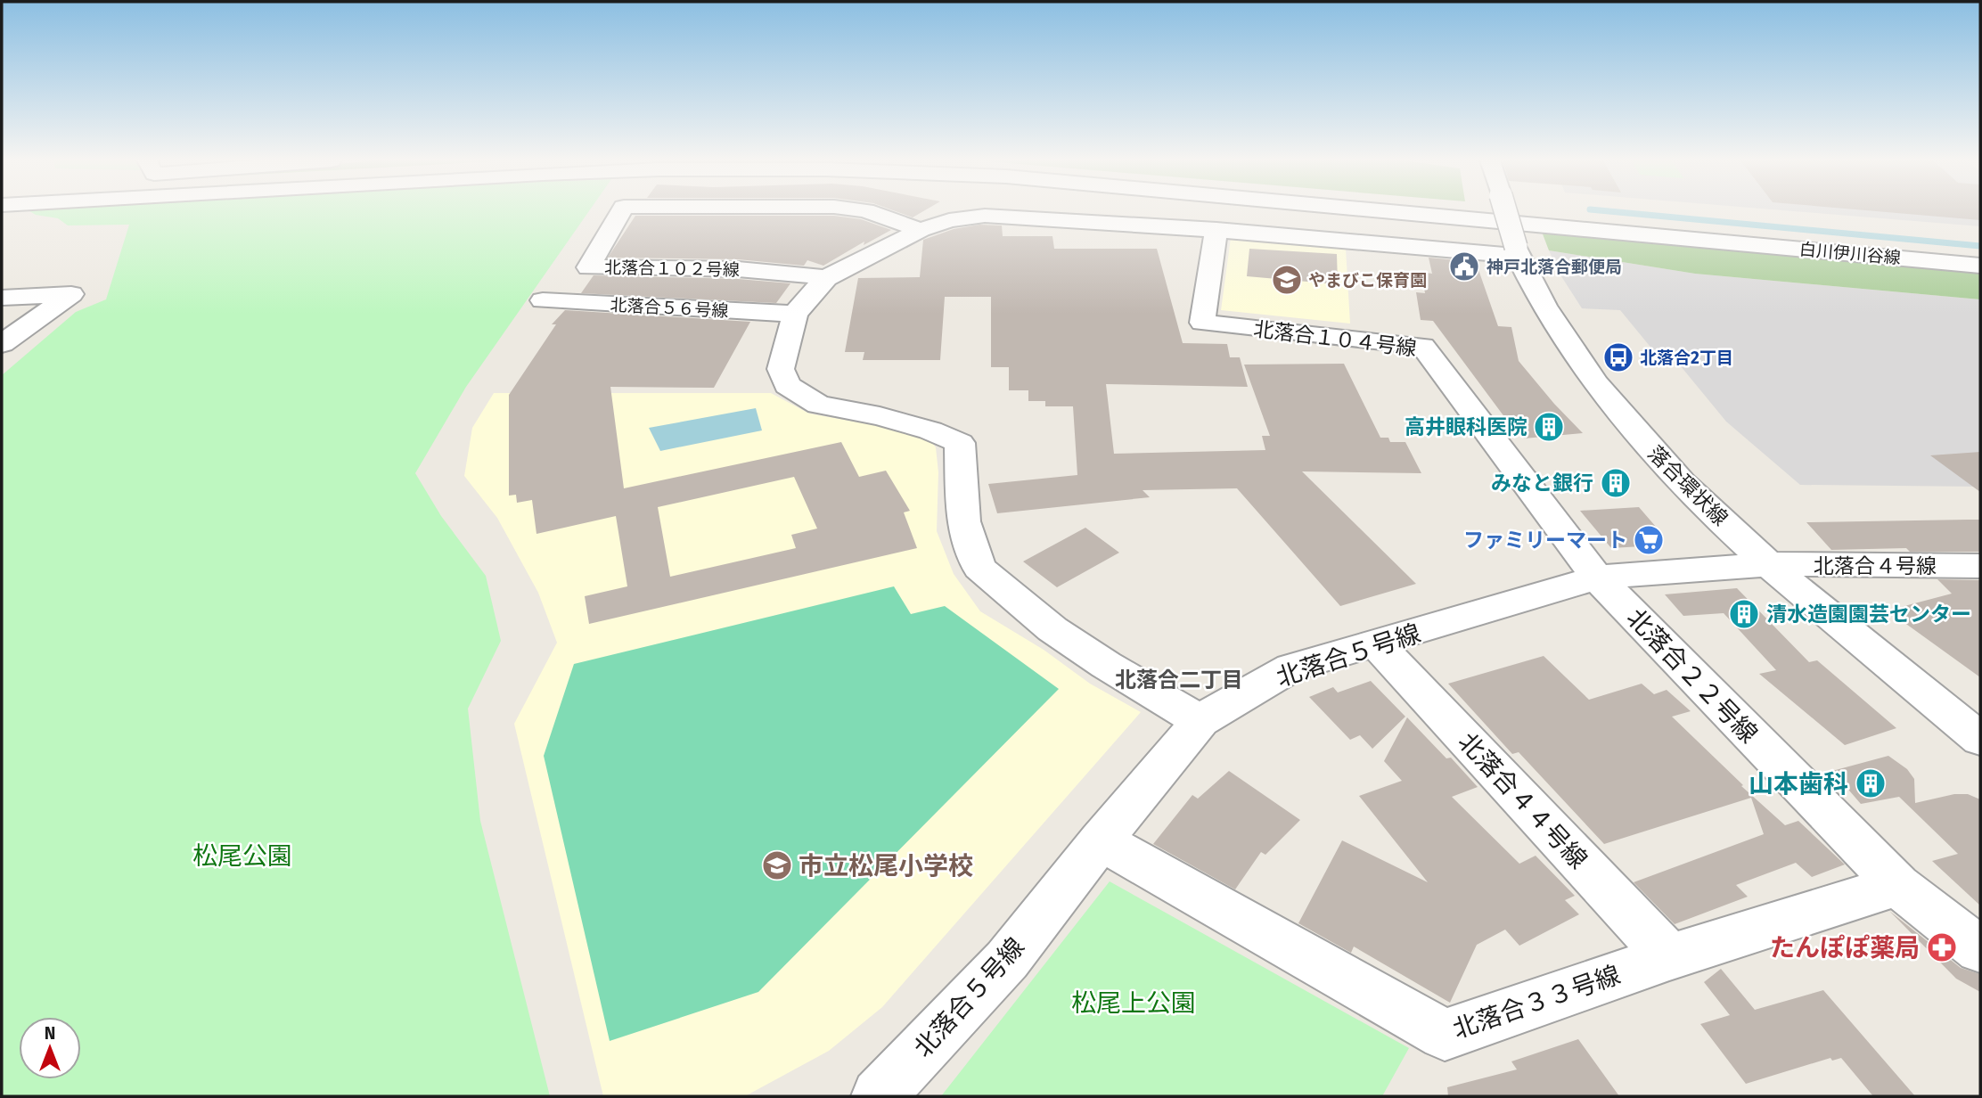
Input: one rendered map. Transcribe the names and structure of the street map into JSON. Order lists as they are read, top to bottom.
{
  "streets": {
    "street": [
      "白川伊川谷線",
      "北落合１０２号線",
      "北落合５６号線",
      "北落合１０４号線",
      "落合環状線",
      "北落合４号線",
      "北落合５号線",
      "北落合２２号線",
      "北落合４４号線",
      "北落合３３号線"
    ]
  },
  "crossings": [
    ["北落合１０４号線", "北落合５号線"],
    ["北落合１０４号線", "北落合２２号線"],
    ["落合環状線", "北落合４号線"],
    ["落合環状線", "北落合５号線"],
    ["北落合４号線", "北落合５号線"],
    ["北落合５号線", "北落合２２号線"],
    ["北落合５号線", "北落合４４号線"],
    ["北落合５号線", "北落合３３号線"],
    ["北落合２２号線", "北落合３３号線"],
    ["北落合４４号線", "北落合３３号線"]
  ],
  "districts": ["北落合二丁目"],
  "parks": ["松尾公園", "松尾上公園"],
  "places": {
    "public building": ["神戸北落合郵便局"],
    "school or university": ["やまびこ保育園", "市立松尾小学校"],
    "bus stop": ["北落合2丁目"],
    "building": [
      "高井眼科医院",
      "みなと銀行",
      "清水造園園芸センター",
      "山本歯科"
    ],
    "supermarket": ["ファミリーマート"],
    "pharmacy": ["たんぽぽ薬局"]
  },
  "north": "top"
}
